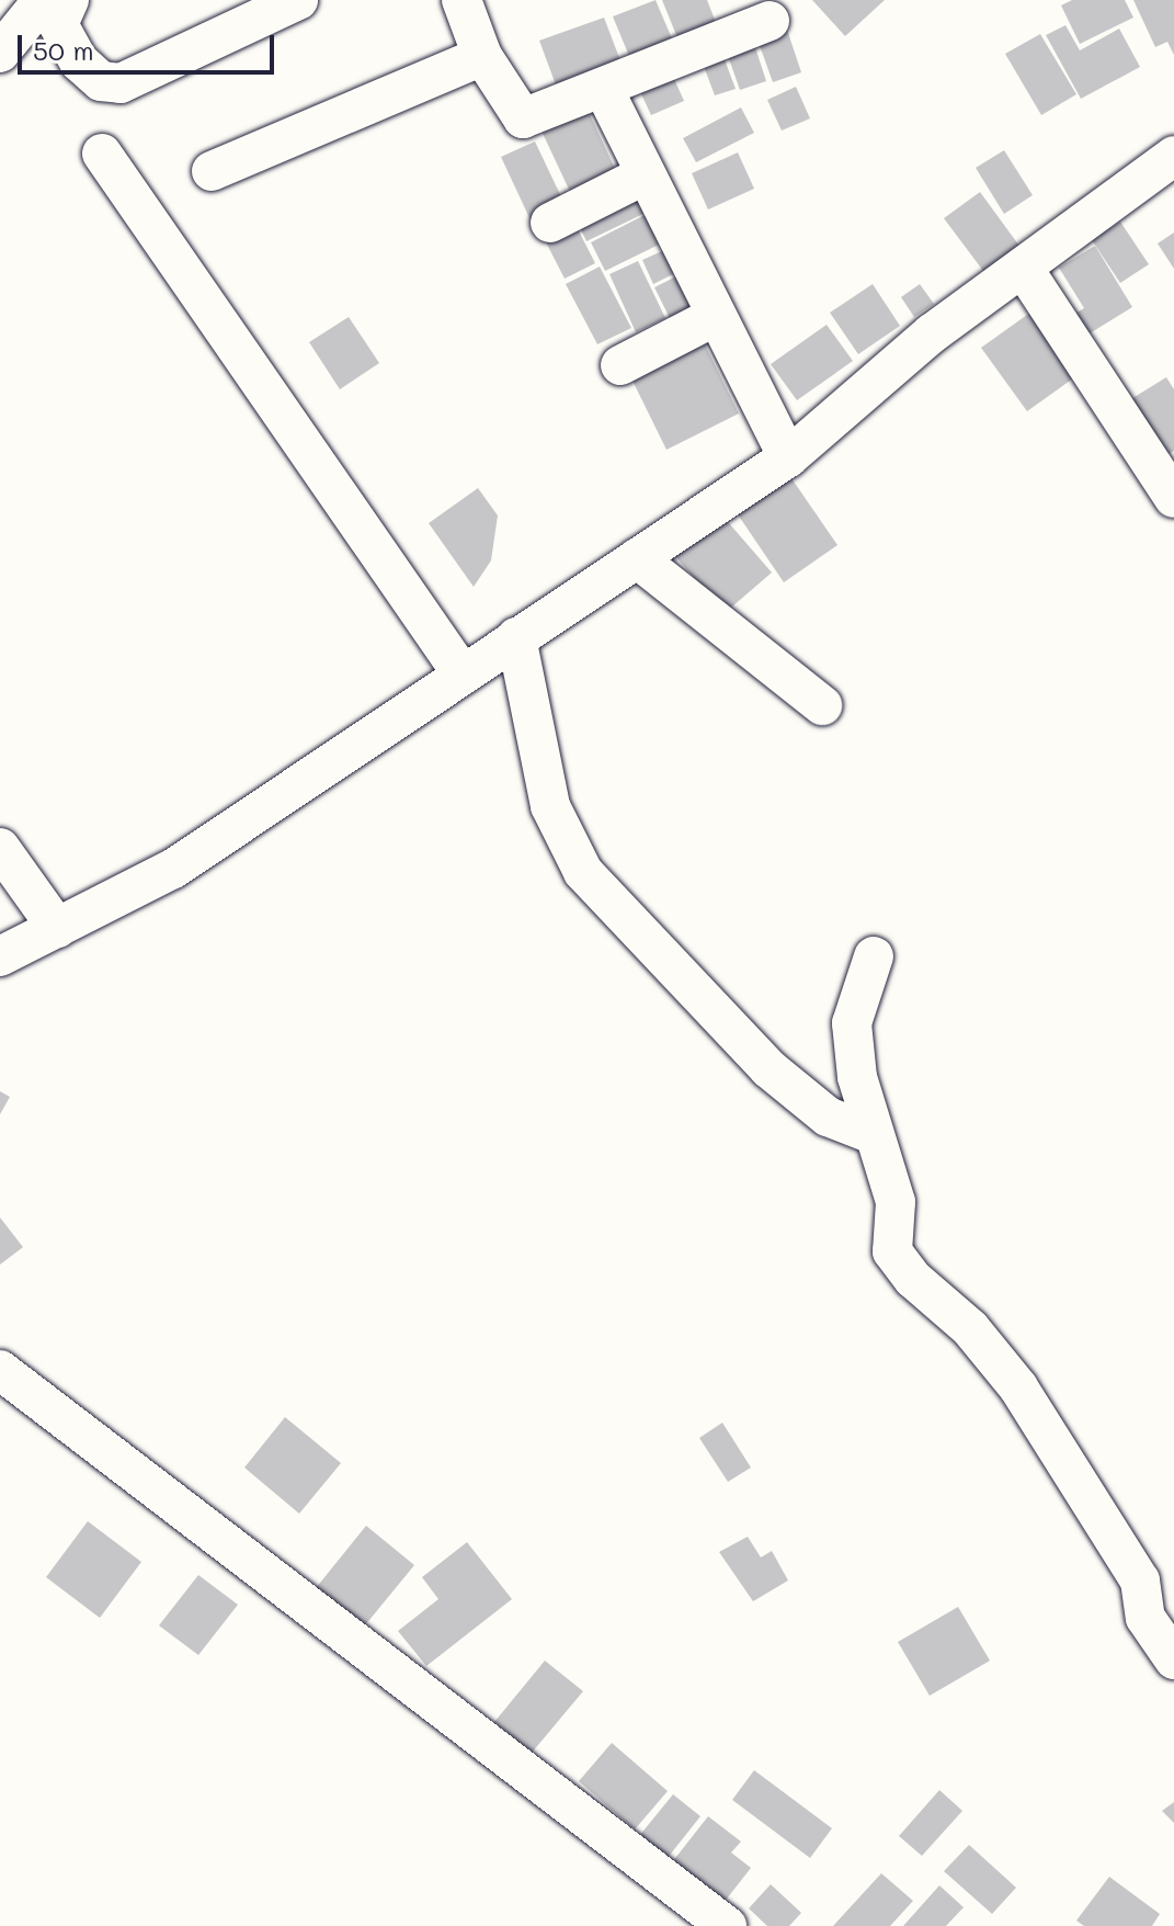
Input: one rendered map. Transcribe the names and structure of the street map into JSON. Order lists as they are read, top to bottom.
{
  "scale_bar": "50 m"
}
